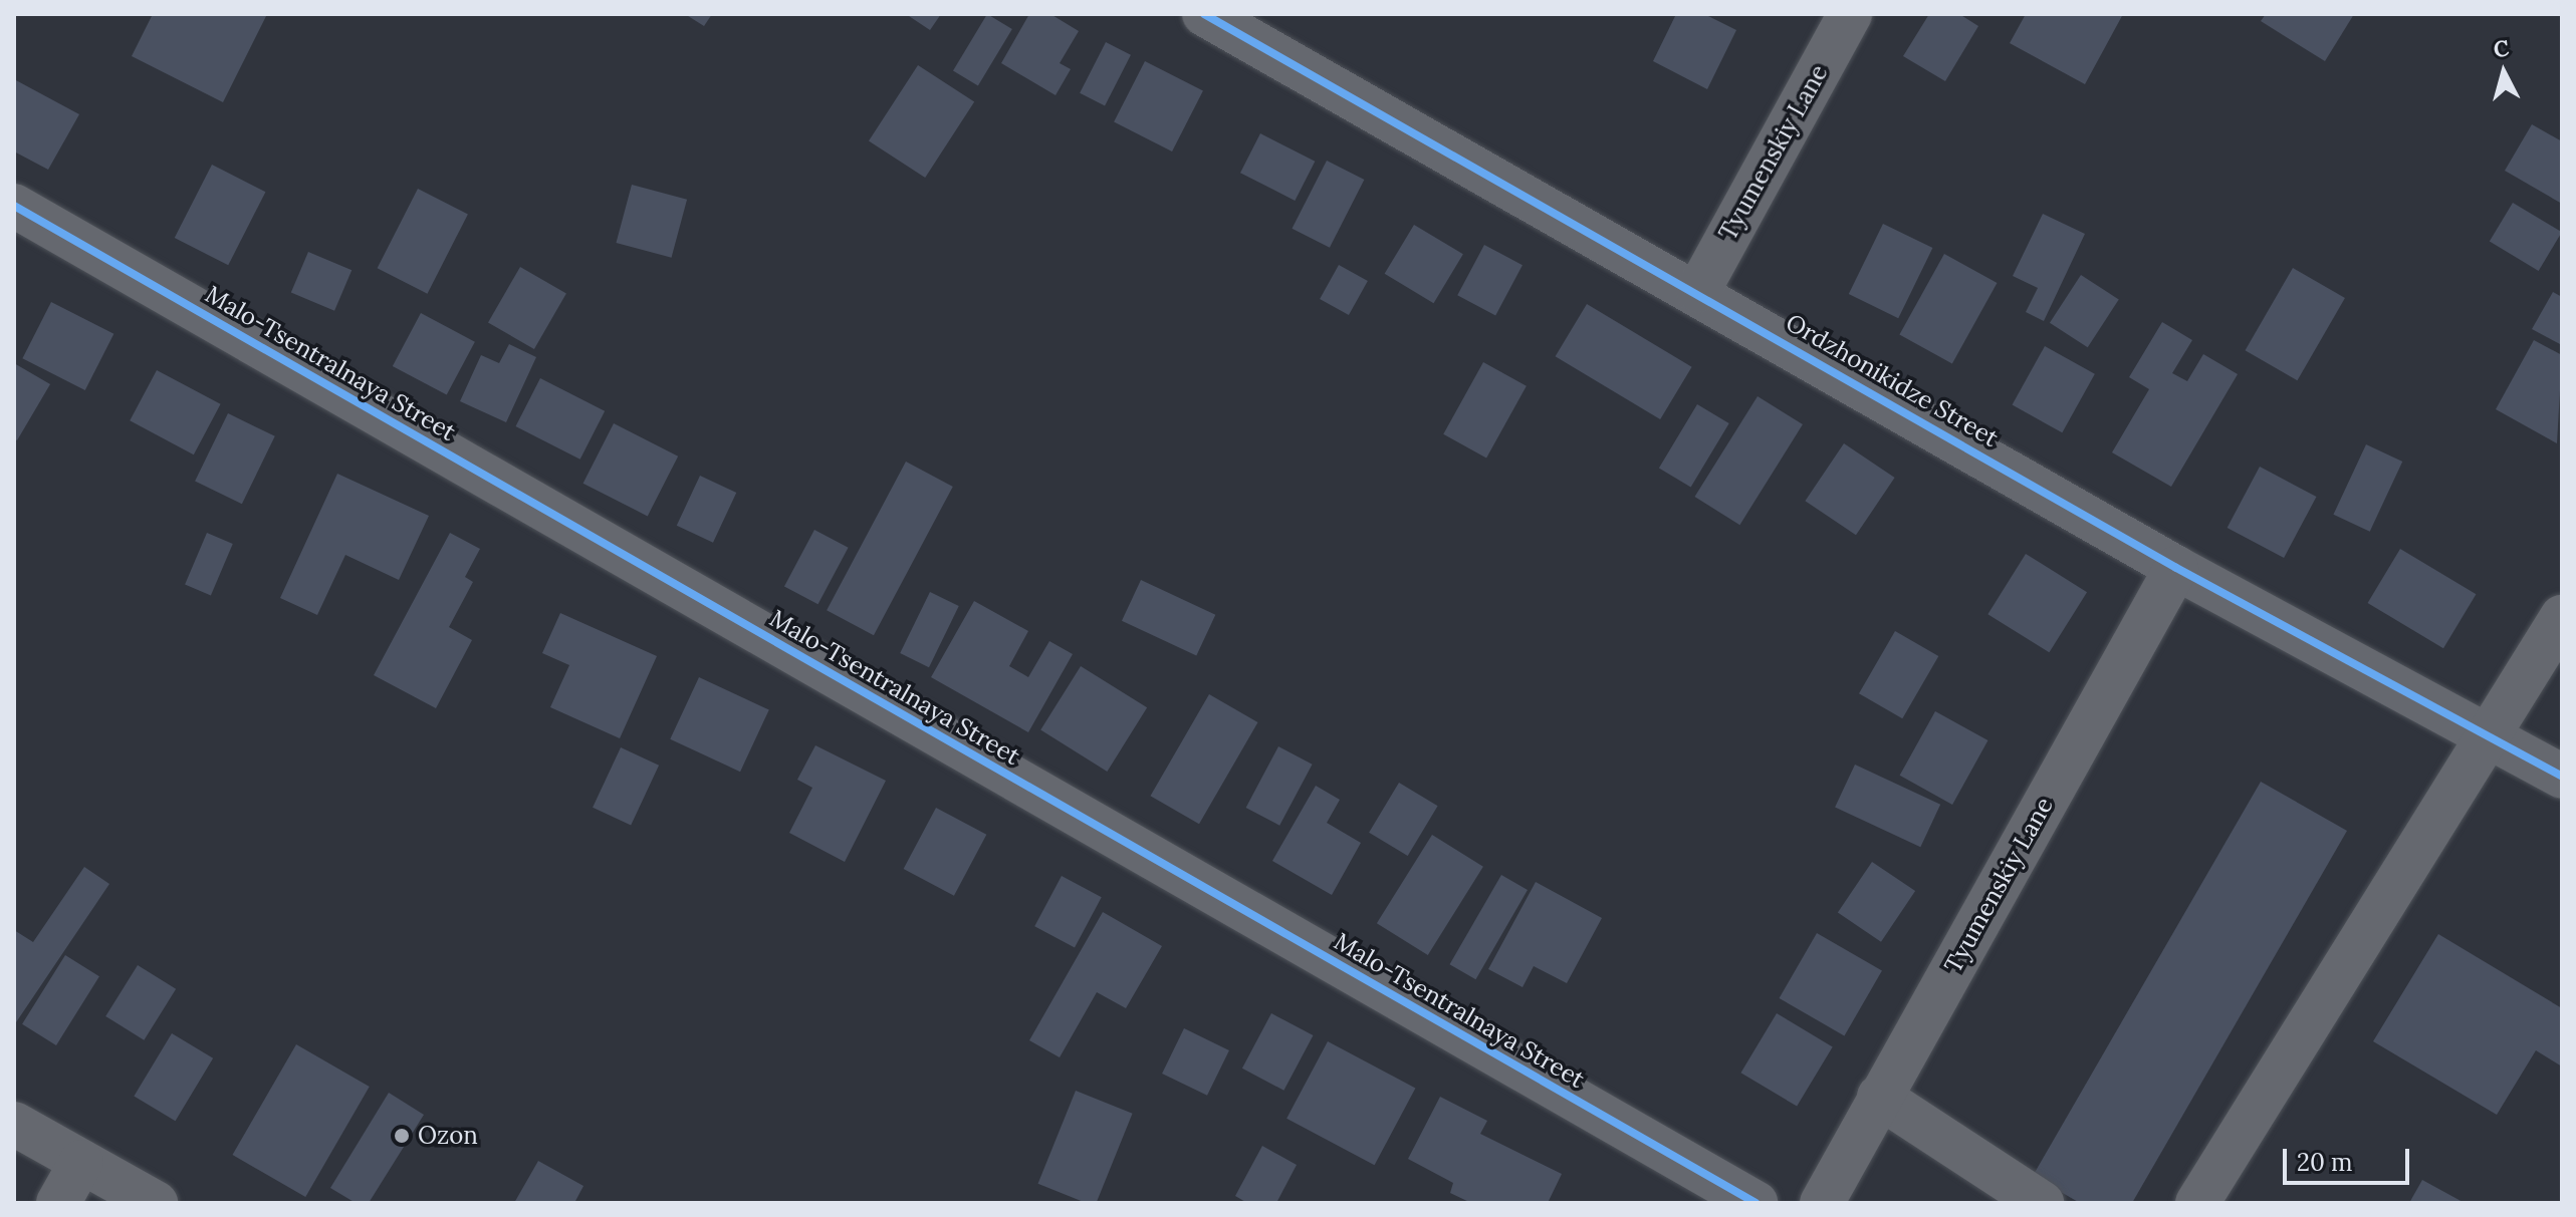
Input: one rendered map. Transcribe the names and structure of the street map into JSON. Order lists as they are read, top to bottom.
{
  "streets": {
    "street": ["Tyumenskiy Lane", "Malo-Tsentralnaya Street", "Ordzhonikidze Street"]
  },
  "crossings": [
    ["Tyumenskiy Lane", "Ordzhonikidze Street"]
  ],
  "places": ["Ozon"],
  "scale_bar": "20 m",
  "north": "top"
}
